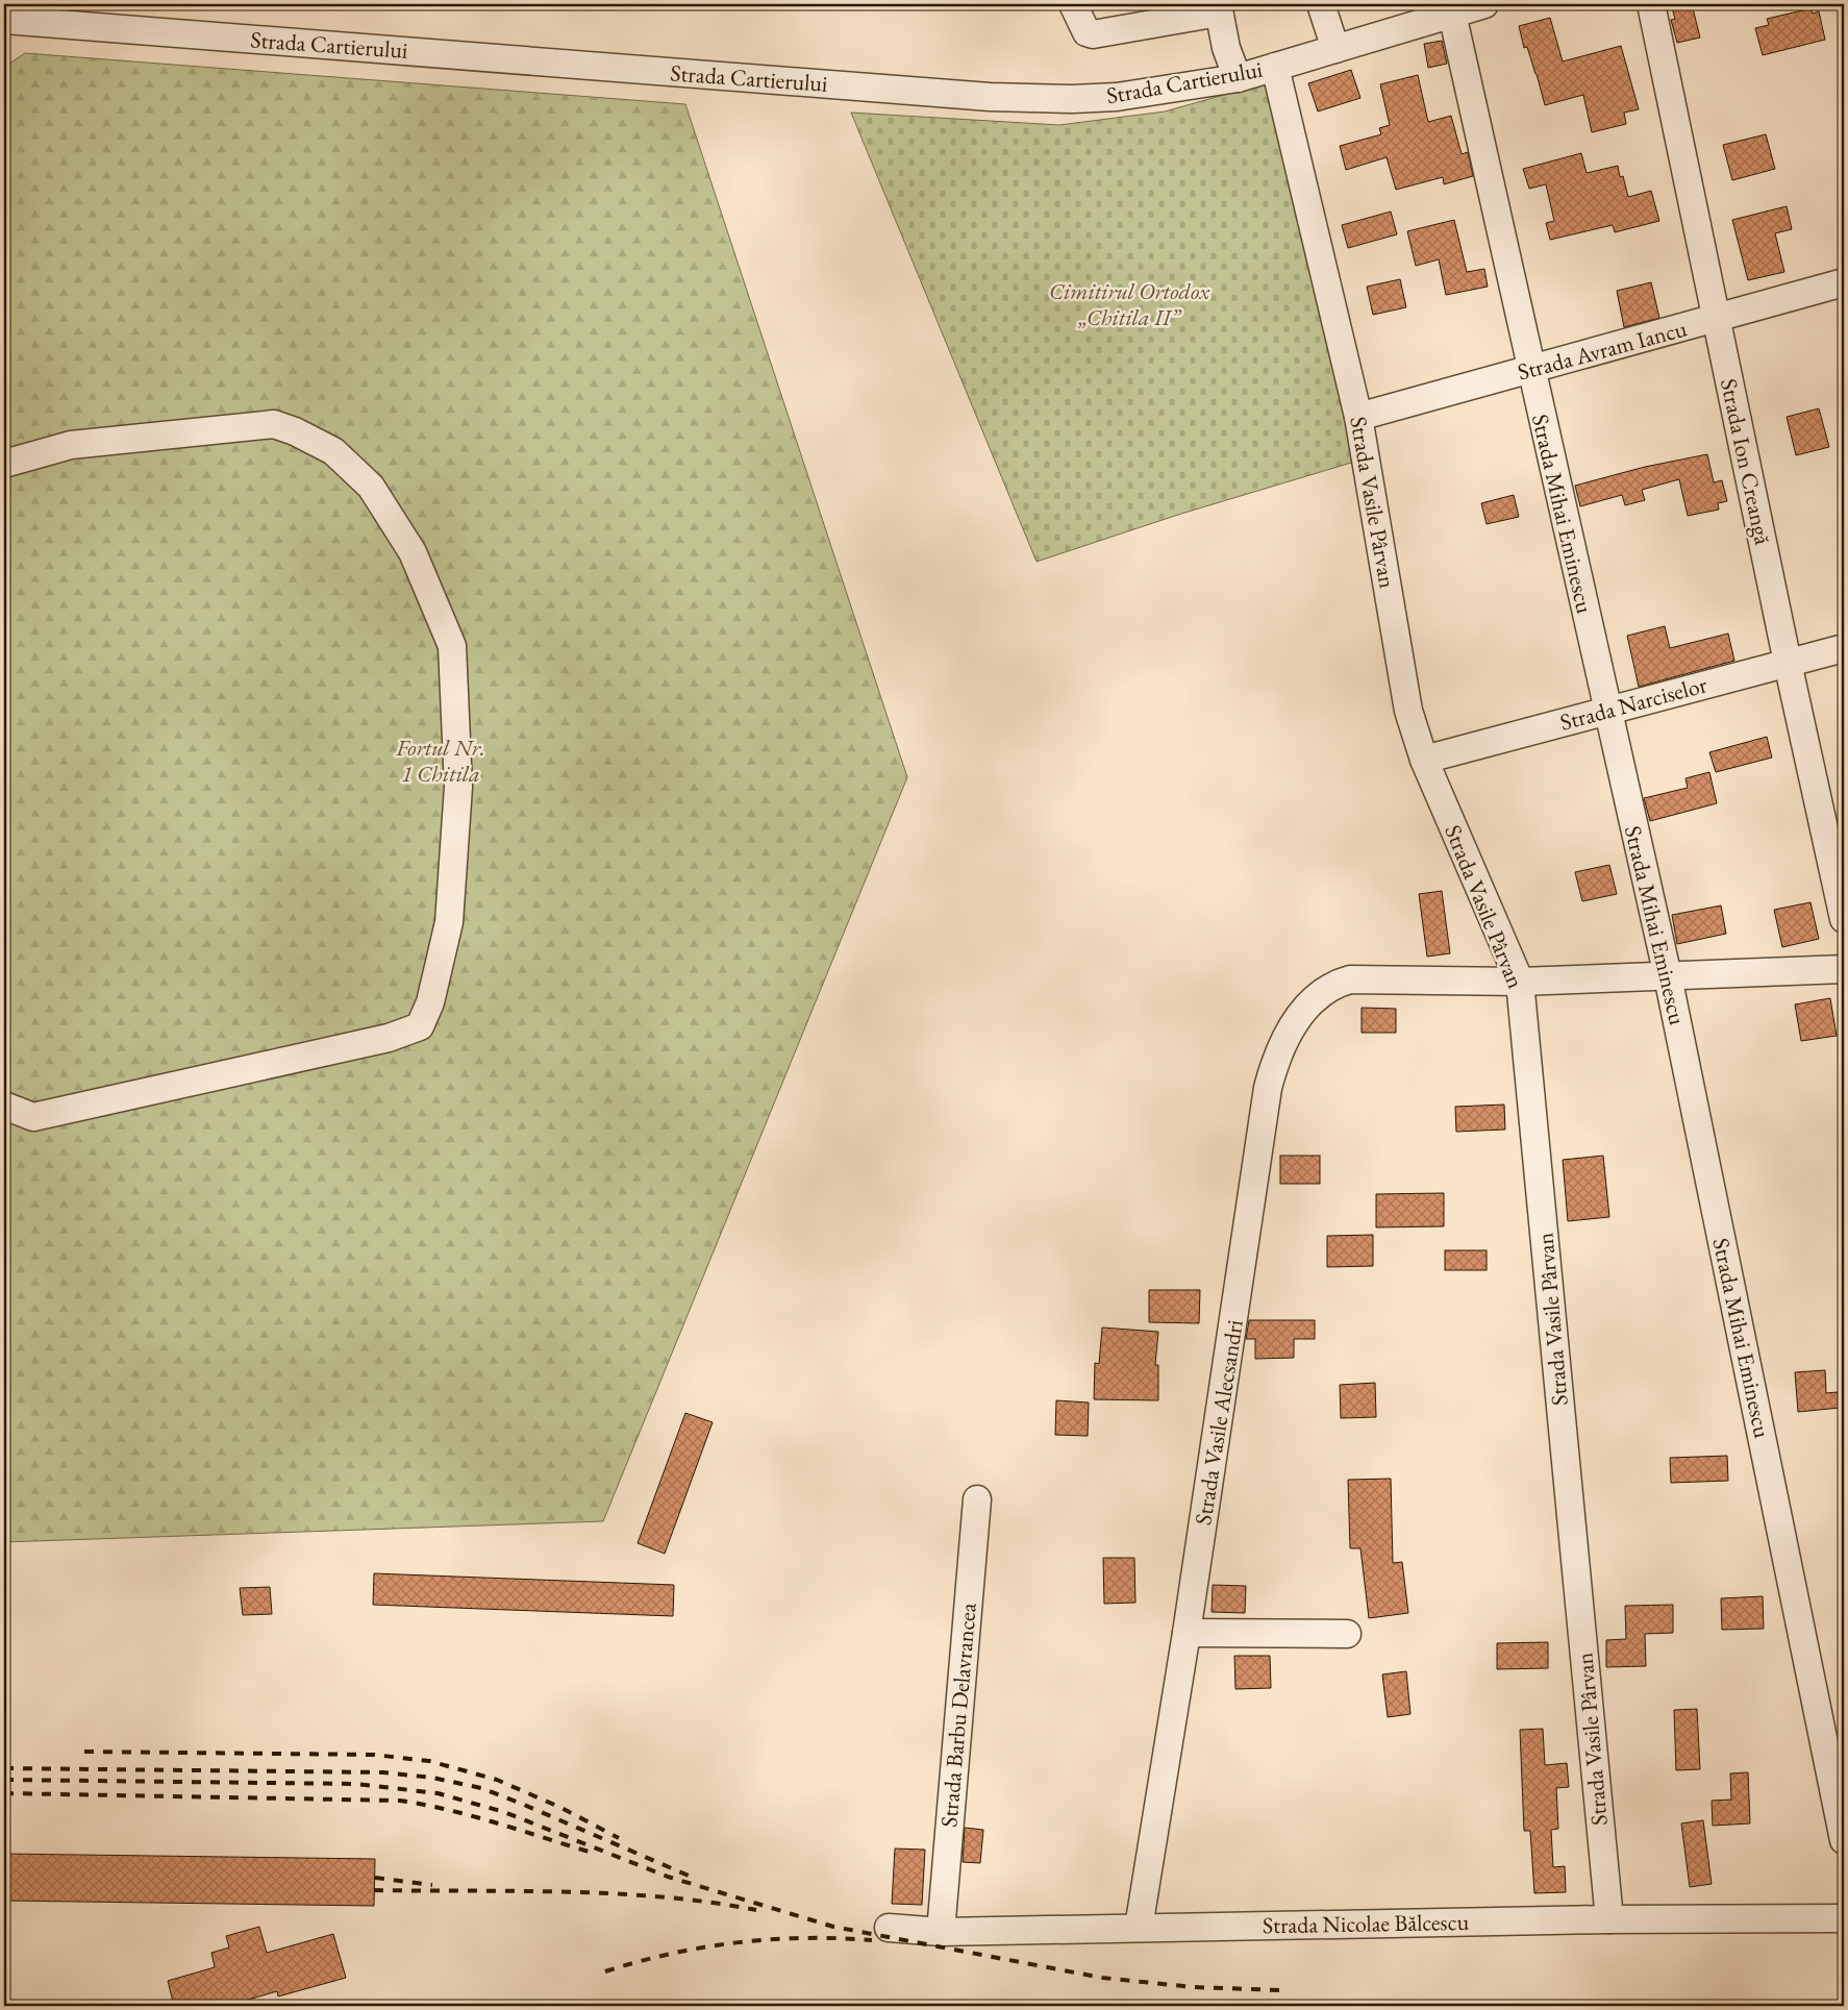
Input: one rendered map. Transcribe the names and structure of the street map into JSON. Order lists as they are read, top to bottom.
{
  "streets": {
    "street": [
      "Strada Cartierului",
      "Strada Avram Iancu",
      "Strada Ion Creangă",
      "Strada Vasile Pârvan",
      "Strada Mihai Eminescu",
      "Strada Narciselor",
      "Strada Vasile Alecsandri",
      "Strada Barbu Delavrancea",
      "Strada Nicolae Bălcescu"
    ]
  },
  "crossings": [
    ["Strada Cartierului", "Strada Vasile Pârvan"],
    ["Strada Cartierului", "Strada Mihai Eminescu"],
    ["Strada Avram Iancu", "Strada Ion Creangă"],
    ["Strada Avram Iancu", "Strada Vasile Pârvan"],
    ["Strada Avram Iancu", "Strada Mihai Eminescu"],
    ["Strada Ion Creangă", "Strada Narciselor"],
    ["Strada Vasile Pârvan", "Strada Narciselor"],
    ["Strada Vasile Pârvan", "Strada Vasile Alecsandri"],
    ["Strada Vasile Pârvan", "Strada Nicolae Bălcescu"],
    ["Strada Mihai Eminescu", "Strada Narciselor"],
    ["Strada Mihai Eminescu", "Strada Vasile Alecsandri"],
    ["Strada Vasile Alecsandri", "Strada Nicolae Bălcescu"],
    ["Strada Barbu Delavrancea", "Strada Nicolae Bălcescu"]
  ],
  "parks": ["Cimitirul Ortodox „Chitila II”", "Fortul Nr. 1 Chitila"]
}
